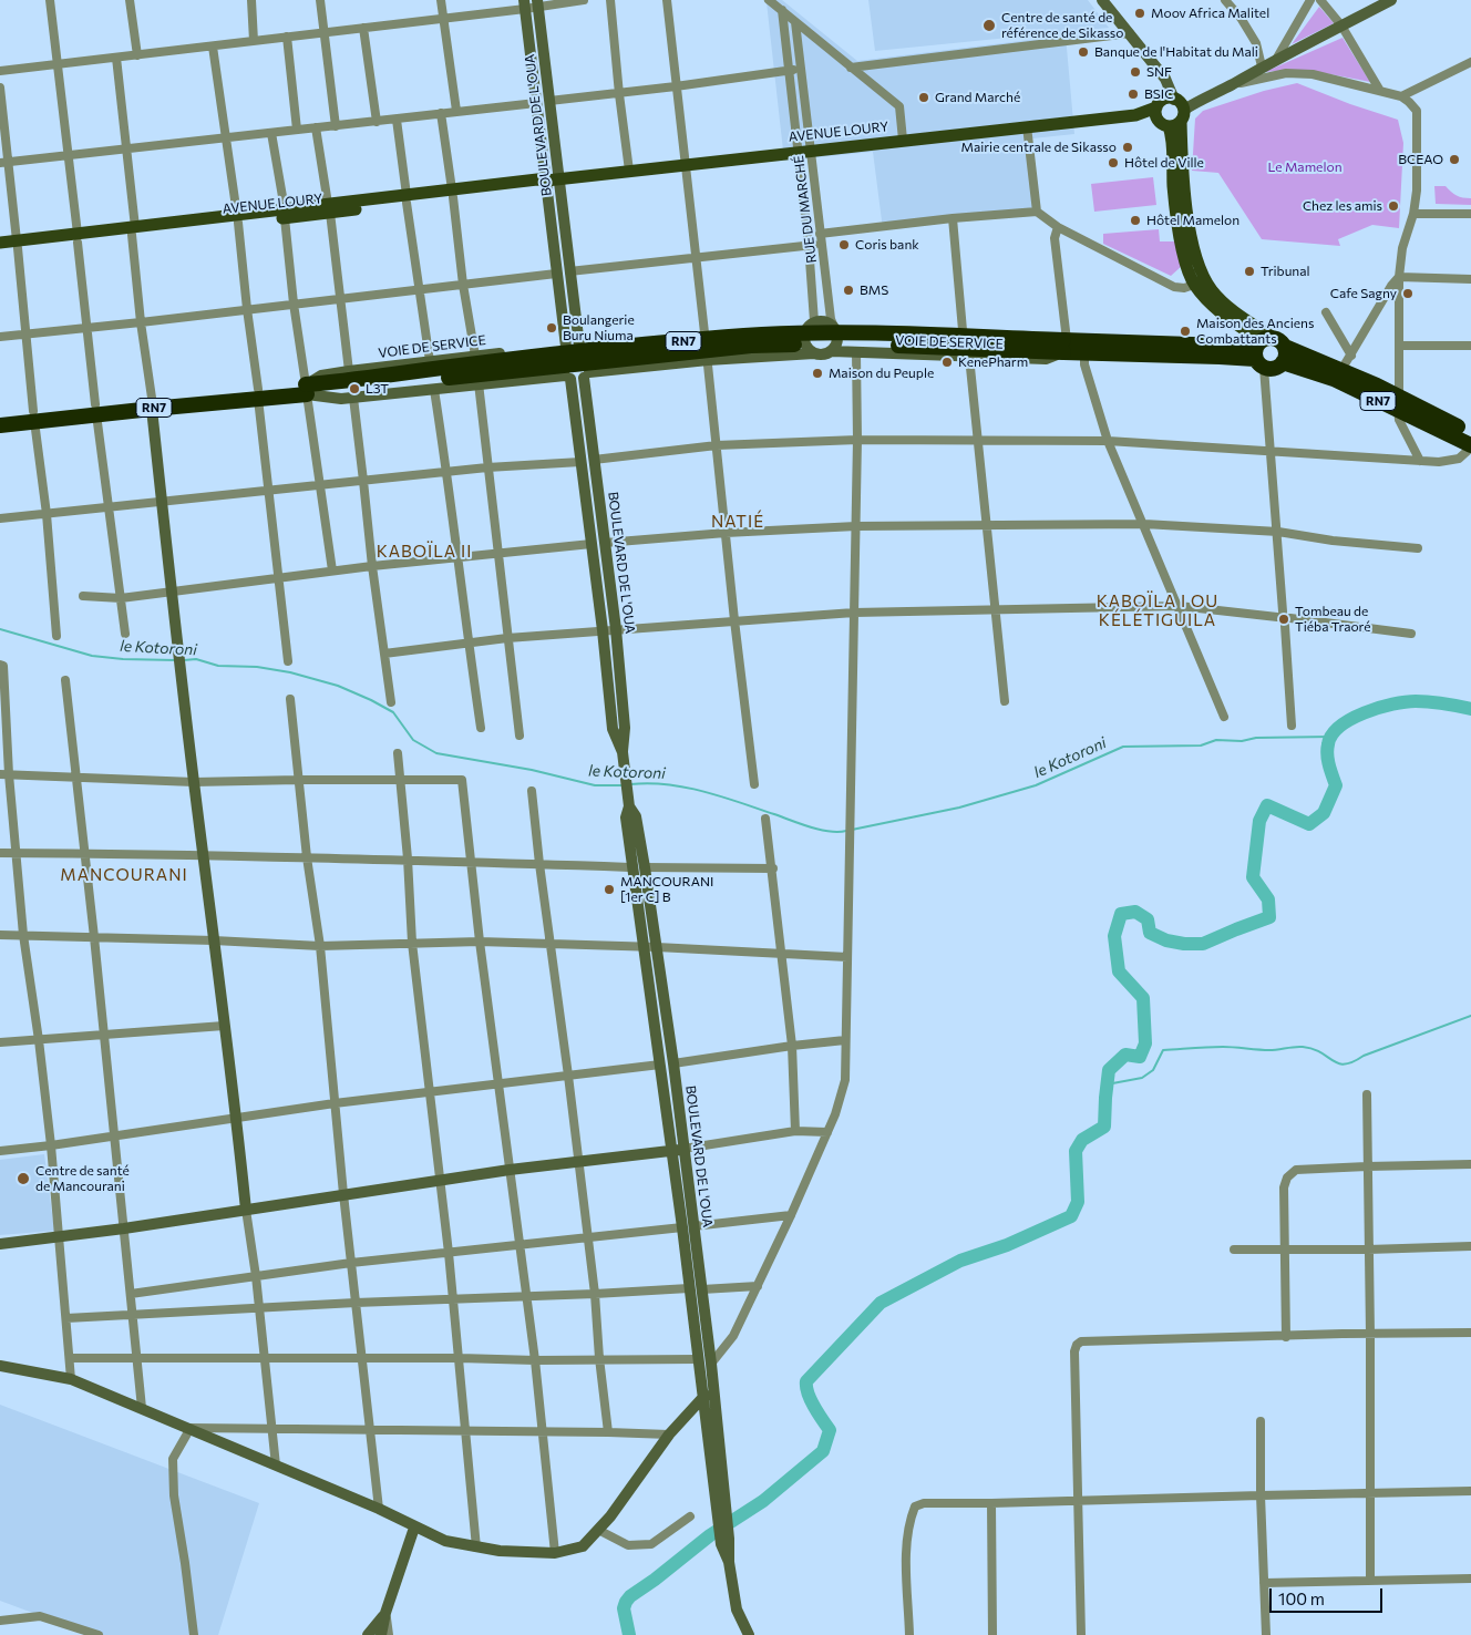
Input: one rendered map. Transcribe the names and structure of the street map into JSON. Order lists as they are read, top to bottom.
{
  "streets": {
    "highway": ["RN7"],
    "main road": ["BOULEVARD DE L'OUA", "AVENUE LOURY", "VOIE DE SERVICE"],
    "street": ["RUE DU MARCHÉ"]
  },
  "crossings": [
    ["BOULEVARD DE L'OUA", "AVENUE LOURY"],
    ["BOULEVARD DE L'OUA", "VOIE DE SERVICE"],
    ["AVENUE LOURY", "RUE DU MARCHÉ"],
    ["RUE DU MARCHÉ", "VOIE DE SERVICE"],
    ["RN7", "VOIE DE SERVICE"]
  ],
  "districts": [
    "NATIÉ",
    "KABOÏLA II",
    "KABOÏLA I OU KÉLÉTIGUILA",
    "MANCOURANI"
  ],
  "water": ["le Kotoroni"],
  "parks": ["Le Mamelon"],
  "places": [
    "Moov Africa Malitel",
    "Centre de santé de référence de Sikasso",
    "Banque de l'Habitat du Mali",
    "SNF",
    "BSIC",
    "Grand Marché",
    "Mairie centrale de Sikasso",
    "BCEAO",
    "Hôtel de Ville",
    "Chez les amis",
    "Hôtel Mamelon",
    "Coris bank",
    "Tribunal",
    "BMS",
    "Cafe Sagny",
    "Boulangerie Buru Niuma",
    "Maison des Anciens Combattants",
    "KenePharm",
    "Maison du Peuple",
    "L3T",
    "Tombeau de Tiéba Traoré",
    "MANCOURANI [1er C] B",
    "Centre de santé de Mancourani"
  ],
  "scale_bar": "100 m"
}
